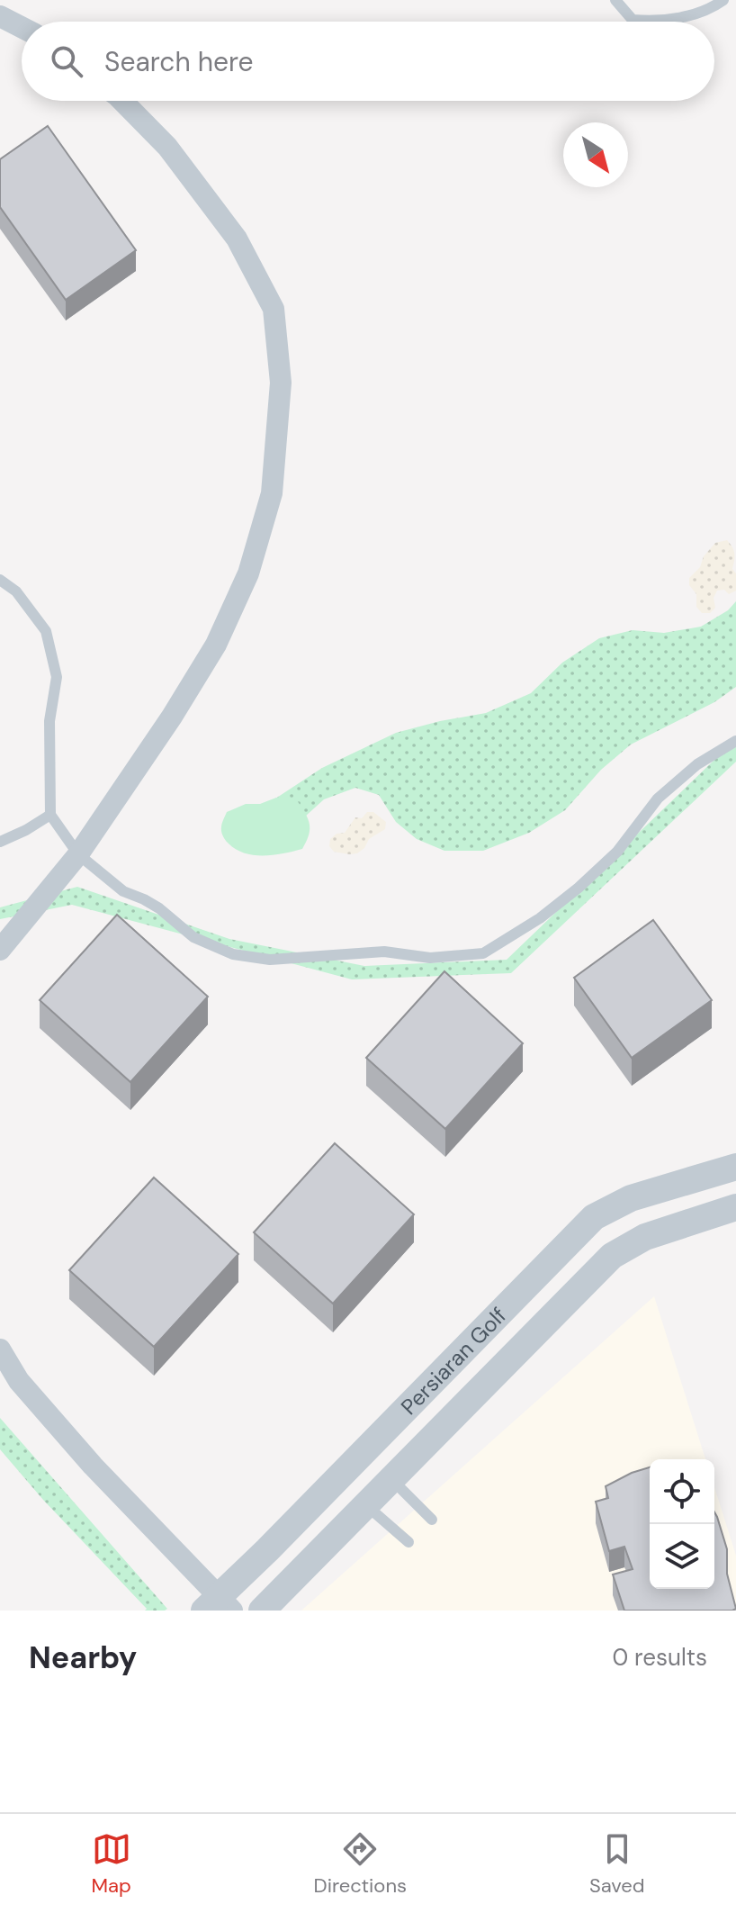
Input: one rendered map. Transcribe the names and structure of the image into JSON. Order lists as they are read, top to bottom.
{
  "streets": {
    "street": ["Persiaran Golf"]
  },
  "north": "bottom right",
  "page": {
    "search": "Search here",
    "heading": ["Nearby", "0 results"],
    "nav": ["Map", "Directions", "Saved"]
  }
}
